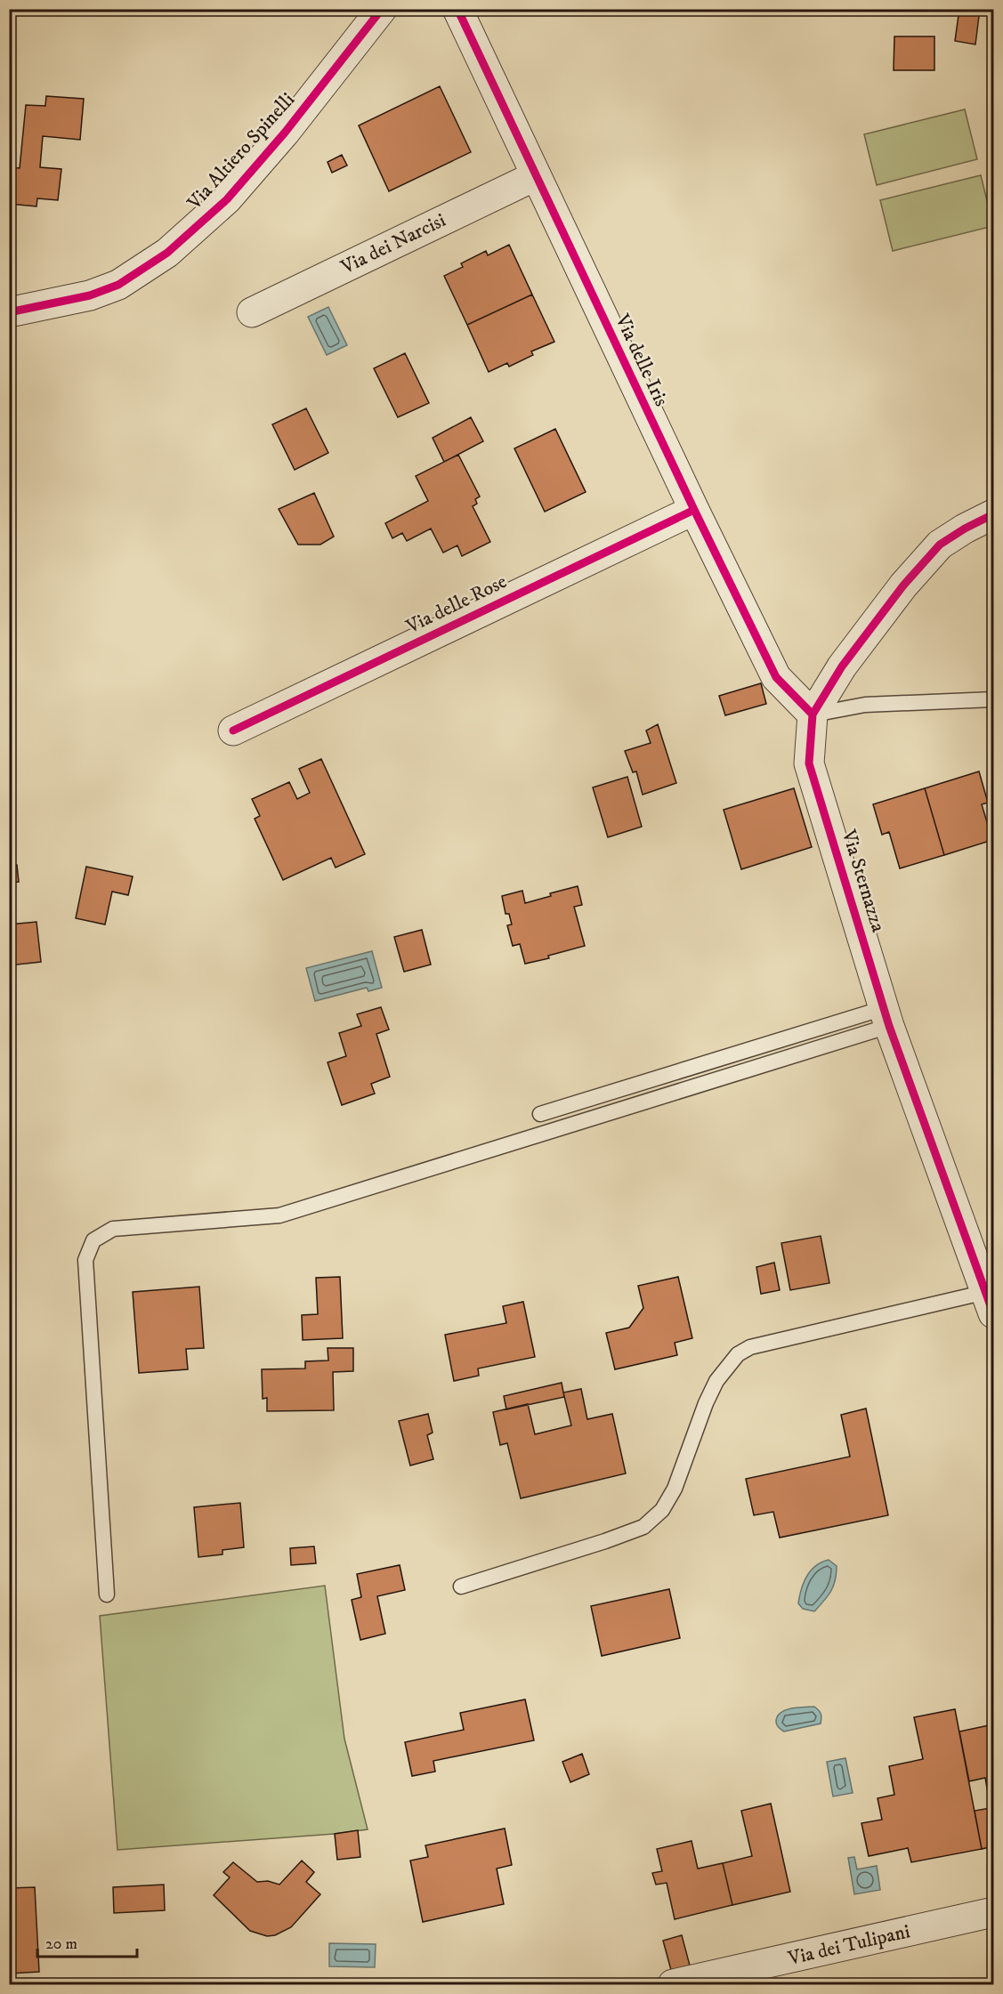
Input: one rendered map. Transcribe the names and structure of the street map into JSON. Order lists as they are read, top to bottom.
{
  "streets": {
    "street": [
      "Via Altiero Spinelli",
      "Via dei Narcisi",
      "Via delle Iris",
      "Via delle Rose",
      "Via Sternazza",
      "Via dei Tulipani"
    ]
  },
  "crossings": [
    ["Via dei Narcisi", "Via delle Iris"],
    ["Via delle Iris", "Via delle Rose"],
    ["Via delle Iris", "Via Sternazza"]
  ],
  "scale_bar": "20 m"
}
